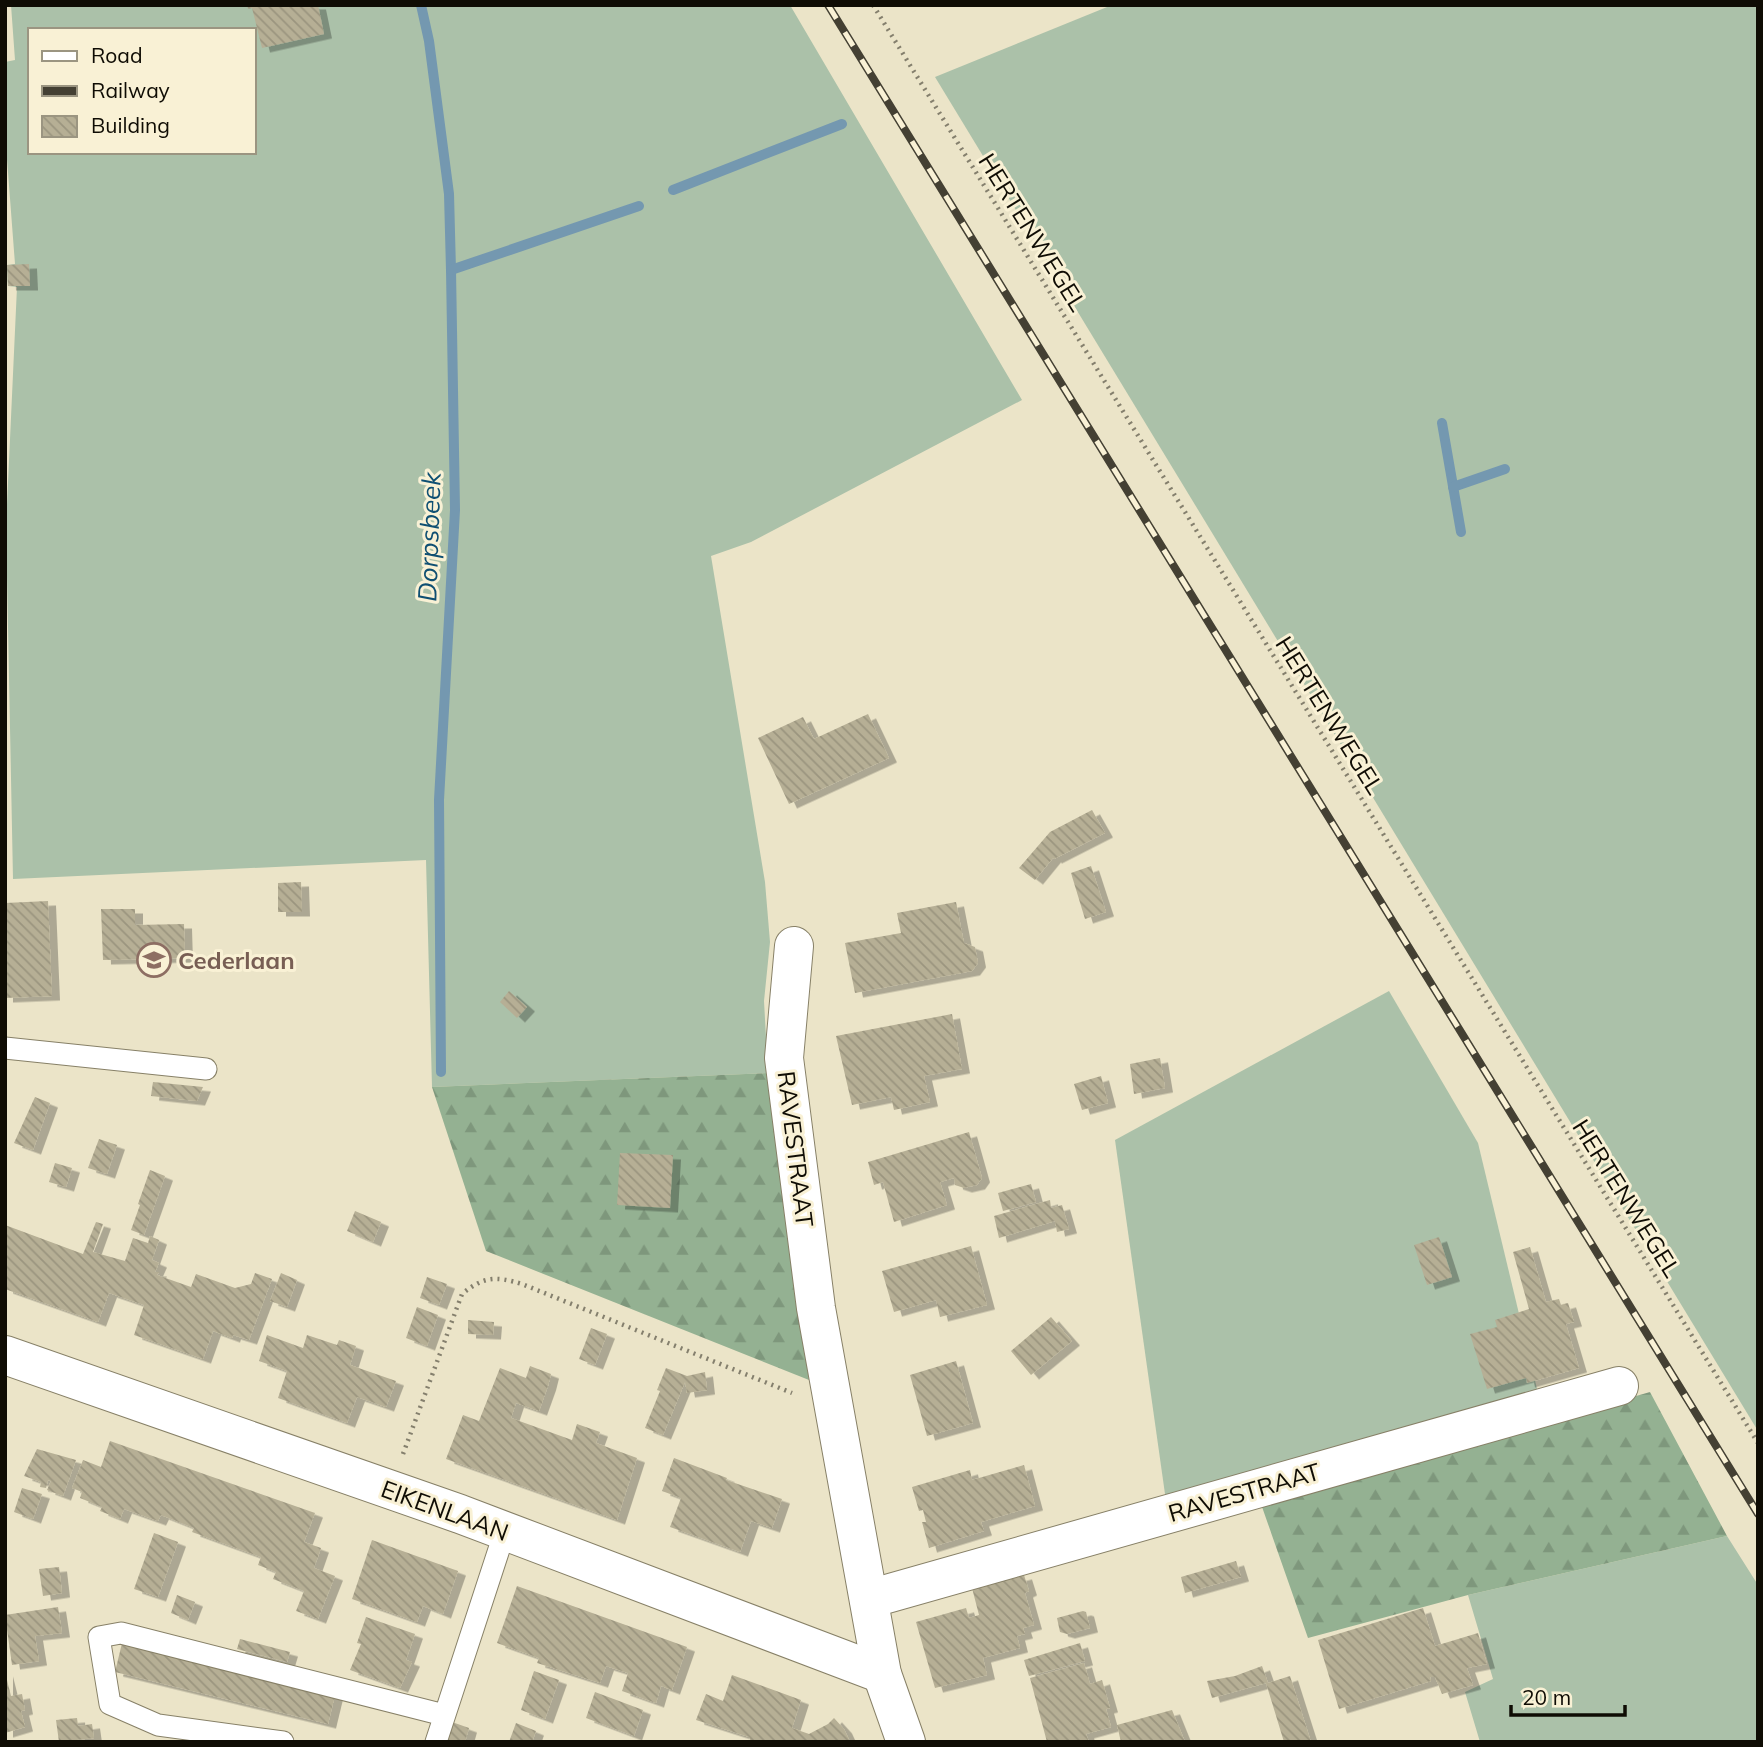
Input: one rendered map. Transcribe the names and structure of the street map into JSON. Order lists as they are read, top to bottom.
{
  "streets": {
    "street": ["RAVESTRAAT", "EIKENLAAN"],
    "path": ["HERTENWEGEL"]
  },
  "crossings": [
    ["RAVESTRAAT", "EIKENLAAN"]
  ],
  "water": ["Dorpsbeek"],
  "places": {
    "school or university": ["Cederlaan"]
  },
  "legend": ["Road", "Railway", "Building"],
  "scale_bar": "20 m"
}
